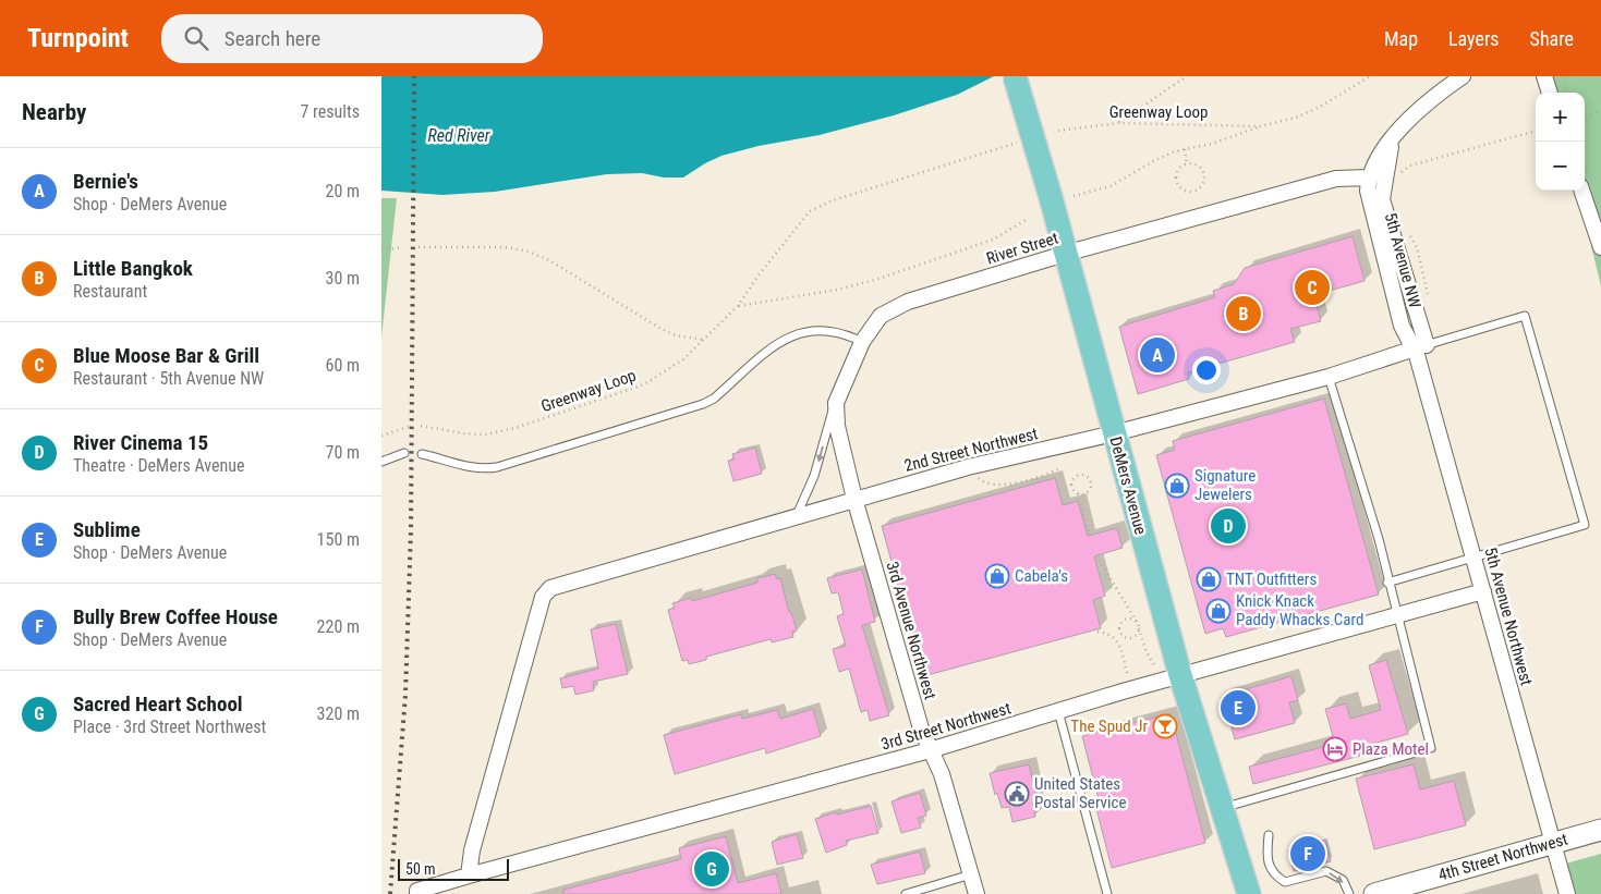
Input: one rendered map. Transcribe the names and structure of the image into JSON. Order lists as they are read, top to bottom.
{
  "streets": {
    "main road": ["DeMers Avenue"],
    "street": [
      "River Street",
      "5th Avenue NW",
      "2nd Street Northwest",
      "5th Avenue Northwest",
      "3rd Avenue Northwest",
      "3rd Street Northwest",
      "4th Street Northwest"
    ],
    "path": ["Greenway Loop"]
  },
  "crossings": [
    ["Greenway Loop", "DeMers Avenue"],
    ["River Street", "5th Avenue NW"],
    ["River Street", "2nd Street Northwest"],
    ["River Street", "DeMers Avenue"],
    ["River Street", "3rd Avenue Northwest"],
    ["5th Avenue NW", "2nd Street Northwest"],
    ["5th Avenue NW", "5th Avenue Northwest"],
    ["2nd Street Northwest", "DeMers Avenue"],
    ["2nd Street Northwest", "5th Avenue Northwest"],
    ["2nd Street Northwest", "3rd Avenue Northwest"],
    ["2nd Street Northwest", "3rd Street Northwest"],
    ["DeMers Avenue", "3rd Street Northwest"],
    ["5th Avenue Northwest", "3rd Street Northwest"],
    ["5th Avenue Northwest", "4th Street Northwest"],
    ["3rd Avenue Northwest", "3rd Street Northwest"]
  ],
  "water": ["Red River"],
  "places": {
    "shop": [
      "Signature Jewelers",
      "Cabela's",
      "TNT Outfitters",
      "Knick Knack Paddy Whacks Card"
    ],
    "bar": ["The Spud Jr"],
    "hotel": ["Plaza Motel"],
    "public building": ["United States Postal Service"]
  },
  "scale_bar": "50 m",
  "page": {
    "header": "Turnpoint",
    "search": "Search here",
    "nav": ["Map", "Layers", "Share"],
    "heading": ["Nearby", "7 results"],
    "map_buttons": ["+", "−"],
    "list": [
      {
        "mark": "A",
        "name": "Bernie's",
        "note": "Shop · DeMers Avenue",
        "value": "20 m"
      },
      {
        "mark": "B",
        "name": "Little Bangkok",
        "note": "Restaurant",
        "value": "30 m"
      },
      {
        "mark": "C",
        "name": "Blue Moose Bar & Grill",
        "note": "Restaurant · 5th Avenue NW",
        "value": "60 m"
      },
      {
        "mark": "D",
        "name": "River Cinema 15",
        "note": "Theatre · DeMers Avenue",
        "value": "70 m"
      },
      {
        "mark": "E",
        "name": "Sublime",
        "note": "Shop · DeMers Avenue",
        "value": "150 m"
      },
      {
        "mark": "F",
        "name": "Bully Brew Coffee House",
        "note": "Shop · DeMers Avenue",
        "value": "220 m"
      },
      {
        "mark": "G",
        "name": "Sacred Heart School",
        "note": "Place · 3rd Street Northwest",
        "value": "320 m"
      }
    ],
    "pins": [
      "C",
      "B",
      "A",
      "D",
      "E",
      "F",
      "G"
    ],
    "scale": "50 m"
  }
}
